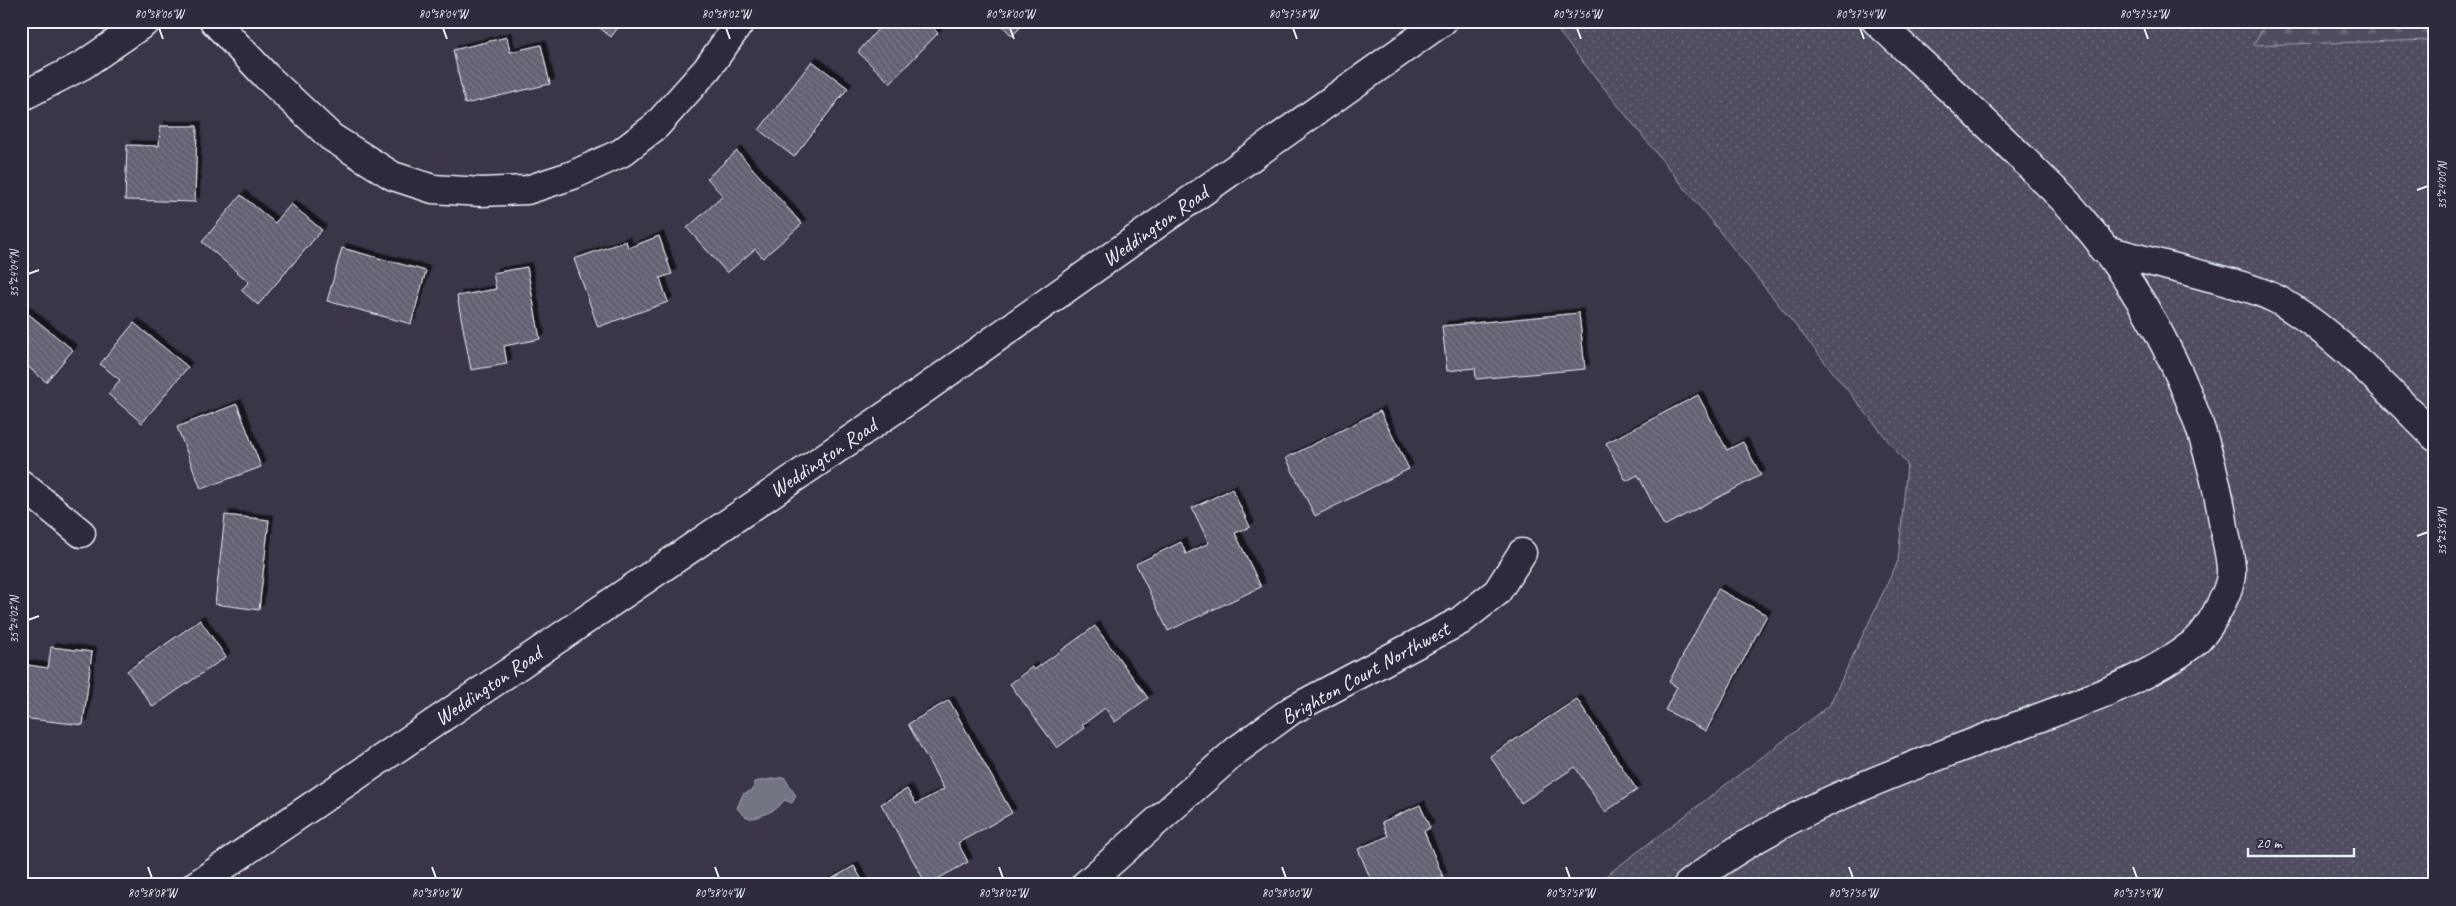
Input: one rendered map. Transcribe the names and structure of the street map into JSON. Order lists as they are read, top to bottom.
{
  "streets": {
    "main road": ["Weddington Road", "Brighton Court Northwest"]
  },
  "scale_bar": "20 m",
  "coordinates": [
    "80°38'06\"W",
    "80°38'04\"W",
    "80°38'02\"W",
    "80°38'00\"W",
    "80°37'58\"W",
    "80°37'56\"W",
    "80°37'54\"W",
    "80°37'52\"W",
    "35°24'00\"N",
    "35°24'04\"N",
    "35°23'58\"N",
    "35°24'02\"N",
    "80°38'08\"W"
  ]
}
